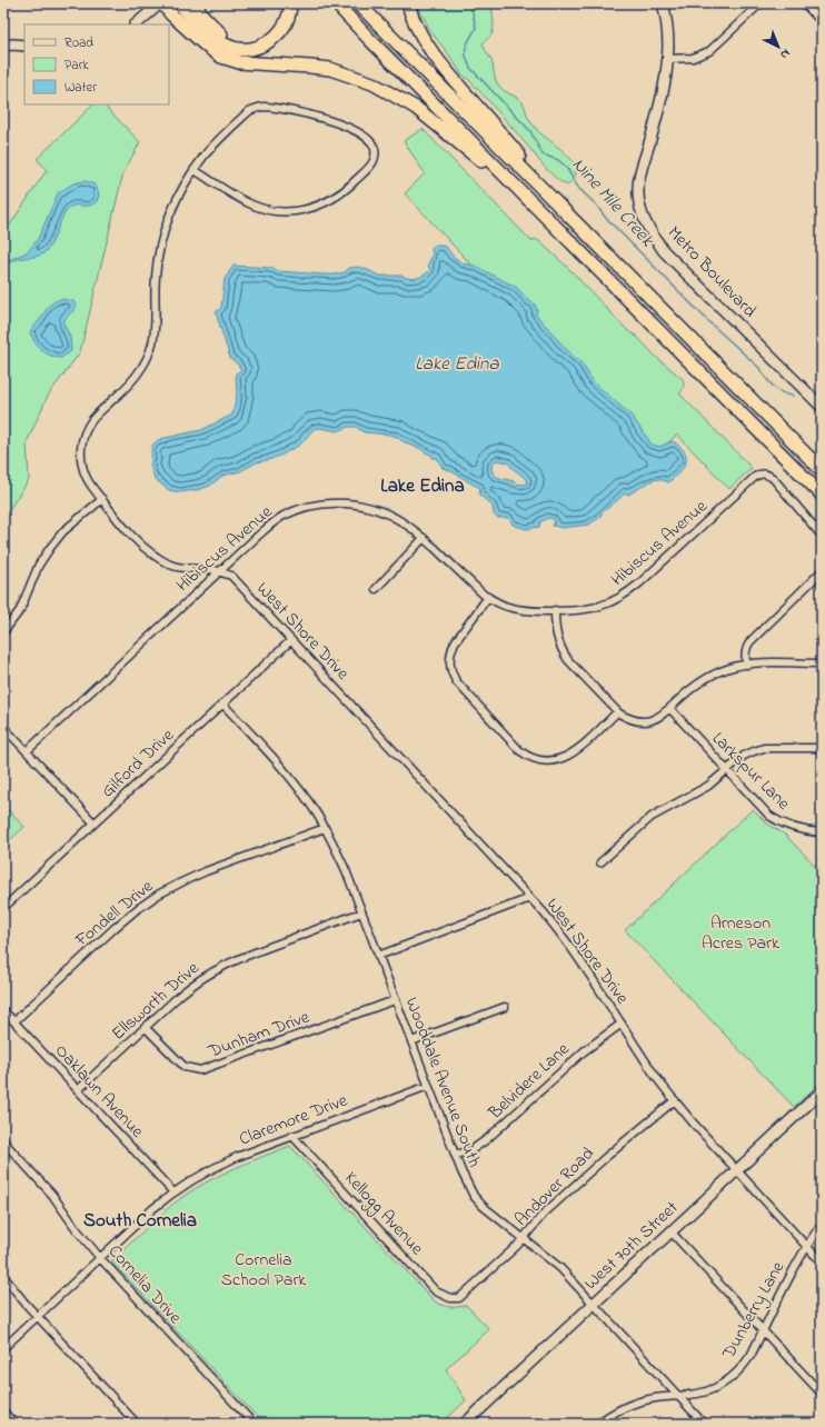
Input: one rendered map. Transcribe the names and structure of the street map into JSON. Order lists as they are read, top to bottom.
{
  "streets": {
    "street": [
      "Metro Boulevard",
      "Hibiscus Avenue",
      "West Shore Drive",
      "Gilford Drive",
      "Larkspur Lane",
      "Fondell Drive",
      "Ellsworth Drive",
      "Dunham Drive",
      "Belvidere Lane",
      "Wooddale Avenue South",
      "Oaklawn Avenue",
      "Claremore Drive",
      "Andover Road",
      "Kellogg Avenue",
      "West 70th Street",
      "Cornelia Drive",
      "Dunberry Lane"
    ]
  },
  "crossings": [
    ["Hibiscus Avenue", "West Shore Drive"],
    ["West Shore Drive", "Gilford Drive"],
    ["West Shore Drive", "Belvidere Lane"],
    ["West Shore Drive", "Andover Road"],
    ["West Shore Drive", "West 70th Street"],
    ["West Shore Drive", "Dunberry Lane"],
    ["Gilford Drive", "Wooddale Avenue South"],
    ["Fondell Drive", "Wooddale Avenue South"],
    ["Fondell Drive", "Oaklawn Avenue"],
    ["Ellsworth Drive", "Dunham Drive"],
    ["Ellsworth Drive", "Wooddale Avenue South"],
    ["Ellsworth Drive", "Oaklawn Avenue"],
    ["Dunham Drive", "Wooddale Avenue South"],
    ["Belvidere Lane", "Wooddale Avenue South"],
    ["Wooddale Avenue South", "Claremore Drive"],
    ["Wooddale Avenue South", "Andover Road"],
    ["Wooddale Avenue South", "West 70th Street"],
    ["Wooddale Avenue South", "Dunberry Lane"],
    ["Oaklawn Avenue", "Claremore Drive"],
    ["Claremore Drive", "Kellogg Avenue"],
    ["Claremore Drive", "Cornelia Drive"],
    ["Andover Road", "Kellogg Avenue"]
  ],
  "districts": ["Lake Edina", "South Cornelia"],
  "water": ["Nine Mile Creek", "Lake Edina"],
  "parks": ["Arneson Acres Park", "Cornelia School Park"],
  "legend": ["Road", "Park", "Water"],
  "north": "bottom right"
}
